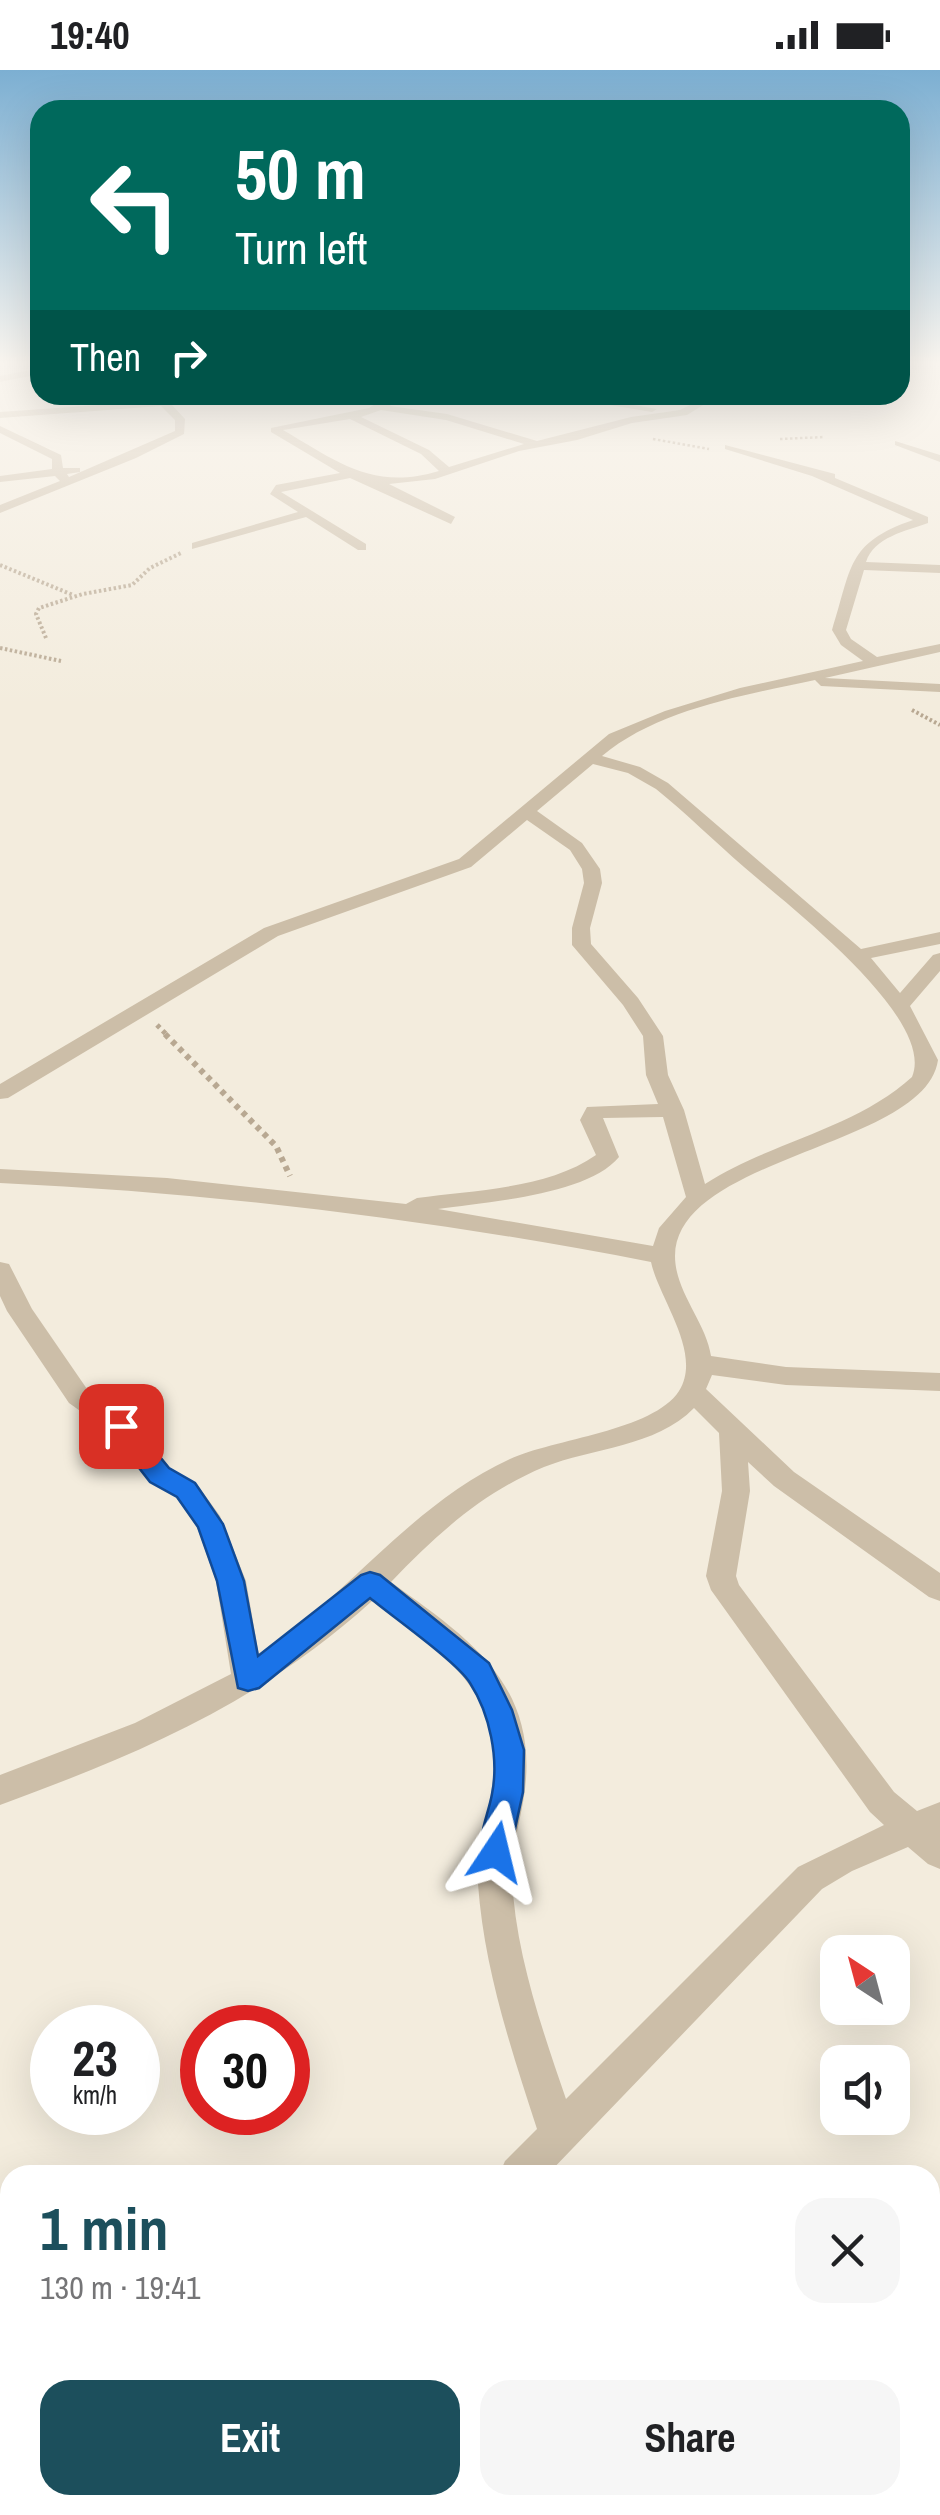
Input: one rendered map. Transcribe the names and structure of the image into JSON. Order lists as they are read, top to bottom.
{
  "north": "top left",
  "page": {
    "status": "19:40",
    "turn": ["50 m", "Turn left"],
    "then": "Then",
    "speed": "23 km/h",
    "limit": "30",
    "heading": ["1 min", "130 m · 19:41"],
    "buttons": ["Exit", "Share"]
  }
}
